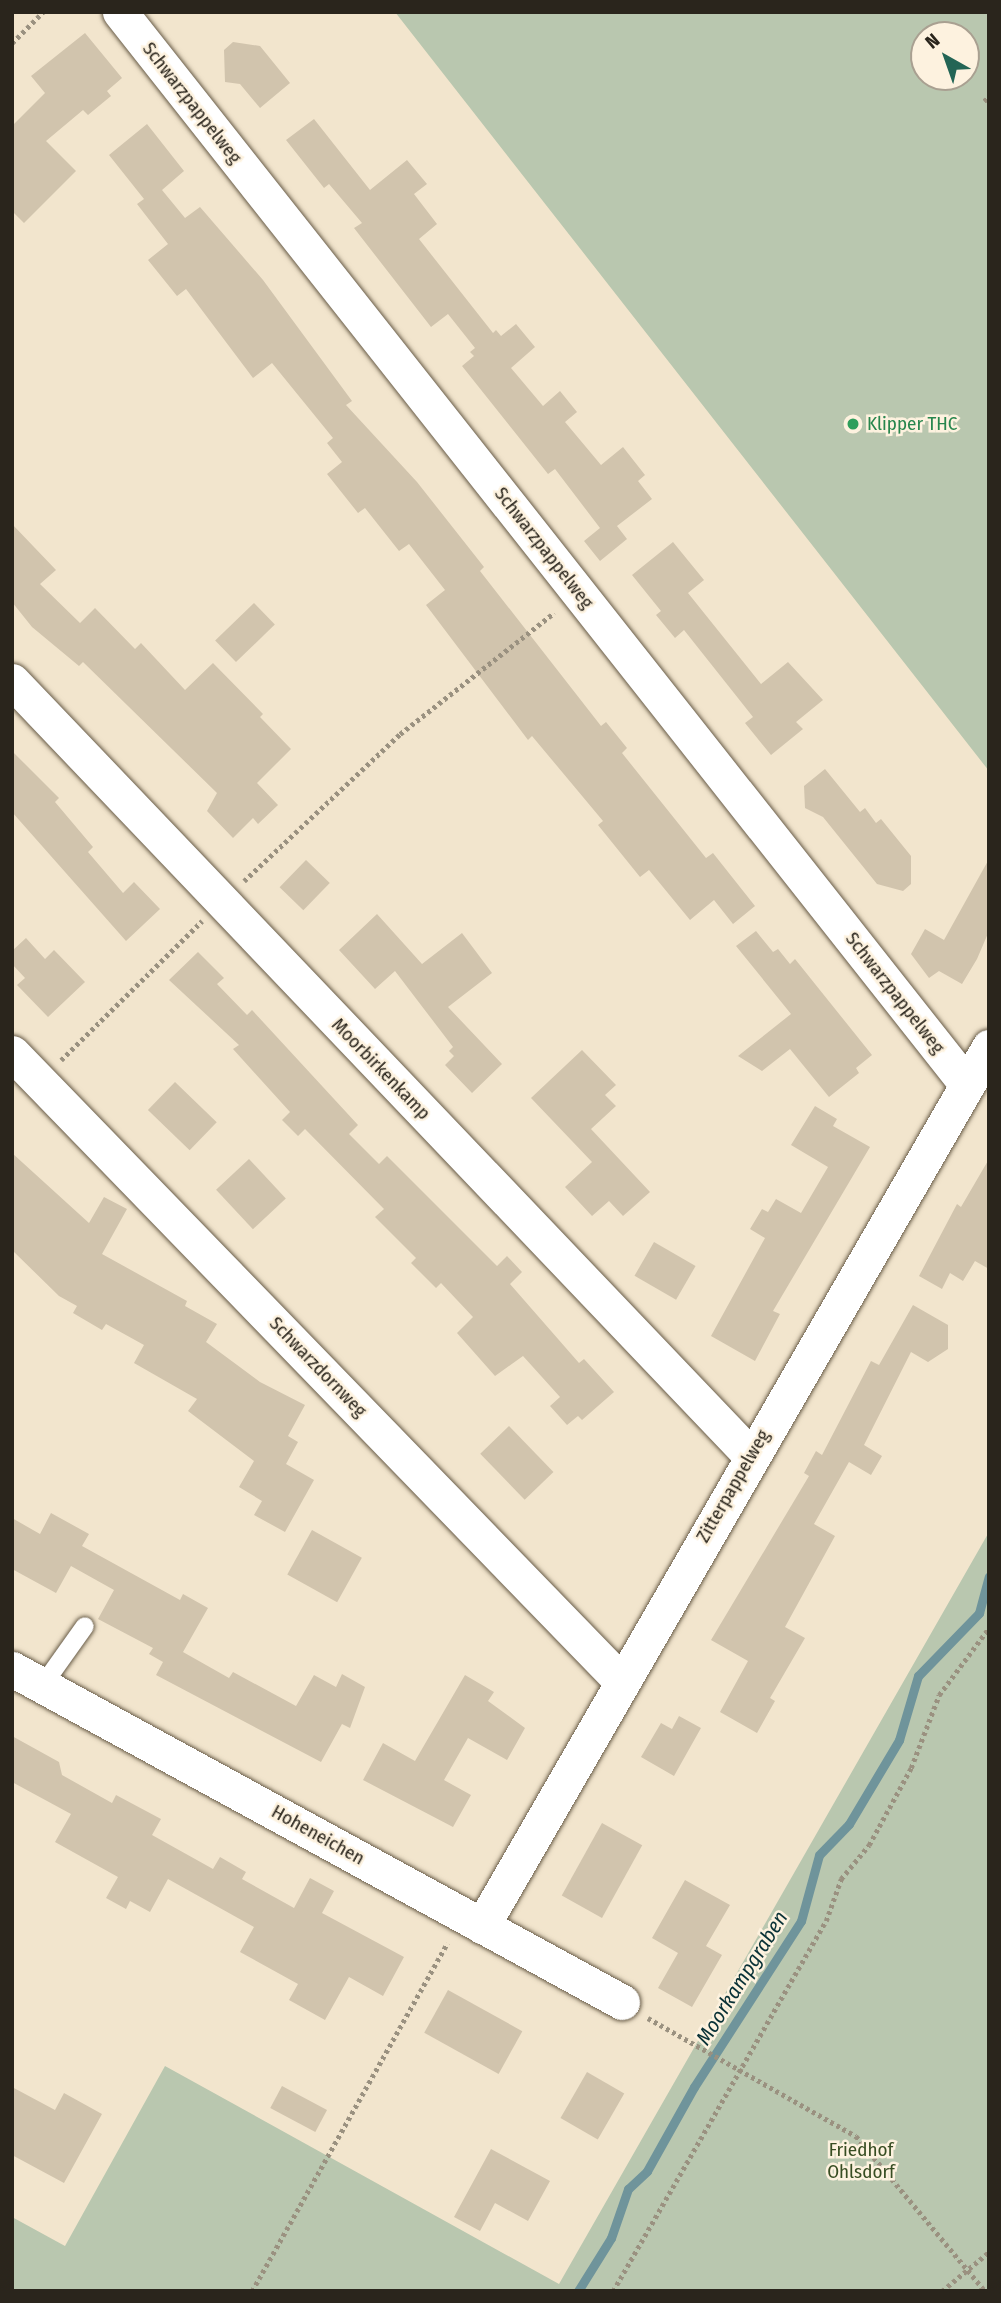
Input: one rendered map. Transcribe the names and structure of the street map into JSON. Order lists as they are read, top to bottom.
{
  "streets": {
    "street": [
      "Schwarzpappelweg",
      "Moorbirkenkamp",
      "Schwarzdornweg",
      "Zitterpappelweg",
      "Hoheneichen"
    ]
  },
  "crossings": [
    ["Schwarzpappelweg", "Zitterpappelweg"],
    ["Moorbirkenkamp", "Zitterpappelweg"],
    ["Schwarzdornweg", "Zitterpappelweg"],
    ["Zitterpappelweg", "Hoheneichen"]
  ],
  "water": ["Moorkampgraben"],
  "parks": ["Friedhof Ohlsdorf"],
  "places": ["Klipper THC"],
  "north": "top left"
}
